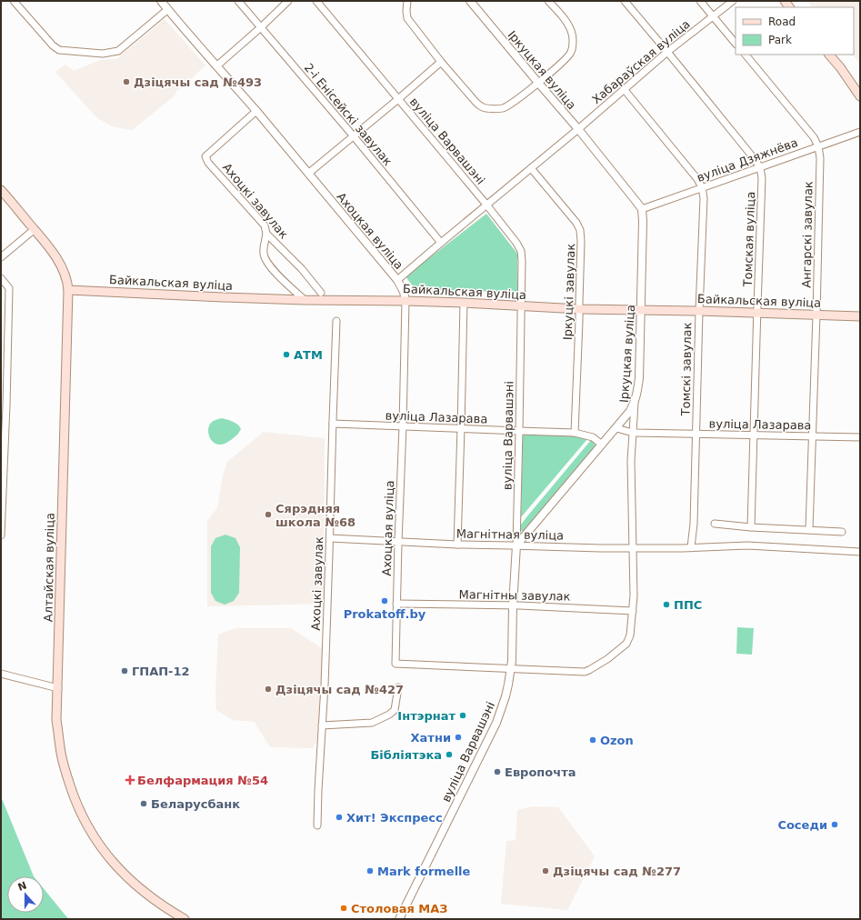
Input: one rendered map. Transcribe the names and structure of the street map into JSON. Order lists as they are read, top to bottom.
{
  "streets": {
    "main road": ["Байкальская вуліца", "Алтайская вуліца"],
    "street": [
      "Хабараўская вуліца",
      "Іркуцкая вуліца",
      "2-і Енісейскі завулак",
      "вуліца Варвашэні",
      "вуліца Дзяжнёва",
      "Ахоцкі завулак",
      "Ахоцкая вуліца",
      "Ангарскі завулак",
      "Томская вуліца",
      "Іркуцкі завулак",
      "Томскі завулак",
      "вуліца Лазарава",
      "Магнітная вуліца",
      "Магнітны завулак"
    ]
  },
  "crossings": [
    ["Хабараўская вуліца", "Іркуцкая вуліца"],
    ["Хабараўская вуліца", "2-і Енісейскі завулак"],
    ["Хабараўская вуліца", "вуліца Варвашэні"],
    ["Хабараўская вуліца", "Ахоцкая вуліца"],
    ["Хабараўская вуліца", "Іркуцкі завулак"],
    ["Хабараўская вуліца", "Томскі завулак"],
    ["Іркуцкая вуліца", "вуліца Варвашэні"],
    ["Іркуцкая вуліца", "вуліца Дзяжнёва"],
    ["Іркуцкая вуліца", "Ахоцкая вуліца"],
    ["Іркуцкая вуліца", "Байкальская вуліца"],
    ["Іркуцкая вуліца", "вуліца Лазарава"],
    ["Іркуцкая вуліца", "Магнітная вуліца"],
    ["Іркуцкая вуліца", "Магнітны завулак"],
    ["вуліца Варвашэні", "Ахоцкая вуліца"],
    ["вуліца Варвашэні", "Байкальская вуліца"],
    ["вуліца Варвашэні", "вуліца Лазарава"],
    ["вуліца Варвашэні", "Магнітная вуліца"],
    ["вуліца Варвашэні", "Магнітны завулак"],
    ["вуліца Дзяжнёва", "Ангарскі завулак"],
    ["вуліца Дзяжнёва", "Томская вуліца"],
    ["вуліца Дзяжнёва", "Томскі завулак"],
    ["Ахоцкі завулак", "Ахоцкая вуліца"],
    ["Ахоцкі завулак", "вуліца Лазарава"],
    ["Ахоцкі завулак", "Магнітная вуліца"],
    ["Ахоцкая вуліца", "Байкальская вуліца"],
    ["Ахоцкая вуліца", "вуліца Лазарава"],
    ["Ахоцкая вуліца", "Магнітная вуліца"],
    ["Ахоцкая вуліца", "Магнітны завулак"],
    ["Ангарскі завулак", "Байкальская вуліца"],
    ["Ангарскі завулак", "вуліца Лазарава"],
    ["Томская вуліца", "Байкальская вуліца"],
    ["Томская вуліца", "вуліца Лазарава"],
    ["Байкальская вуліца", "Іркуцкі завулак"],
    ["Байкальская вуліца", "Томскі завулак"],
    ["Байкальская вуліца", "Алтайская вуліца"],
    ["Іркуцкі завулак", "вуліца Лазарава"],
    ["Томскі завулак", "вуліца Лазарава"],
    ["Томскі завулак", "Магнітная вуліца"]
  ],
  "places": {
    "other": [
      "Дзіцячы сад №493",
      "АТМ",
      "Сярэдняя школа №68",
      "Prokatoff.by",
      "ППС",
      "ГПАП-12",
      "Дзіцячы сад №427",
      "Інтэрнат",
      "Хатни",
      "Ozon",
      "Бібліятэка",
      "Европочта",
      "Беларусбанк",
      "Хит! Экспресс",
      "Соседи",
      "Mark formelle",
      "Дзіцячы сад №277",
      "Столовая МАЗ"
    ],
    "health": ["Белфармация №54"]
  },
  "legend": ["Road", "Park"],
  "north": "top"
}
